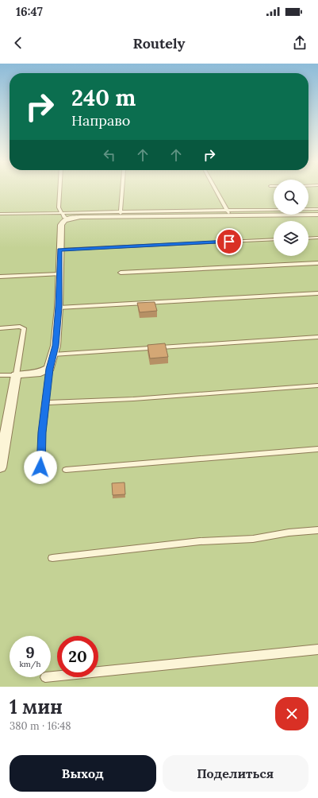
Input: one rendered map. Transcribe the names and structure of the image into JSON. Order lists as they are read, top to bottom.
{
  "page": {
    "status": "16:47",
    "header": "Routely",
    "turn": ["240 m", "Направо"],
    "speed": "9 km/h",
    "limit": "20",
    "heading": ["1 мин", "380 m · 16:48"],
    "buttons": ["Выход", "Поделиться"]
  }
}
